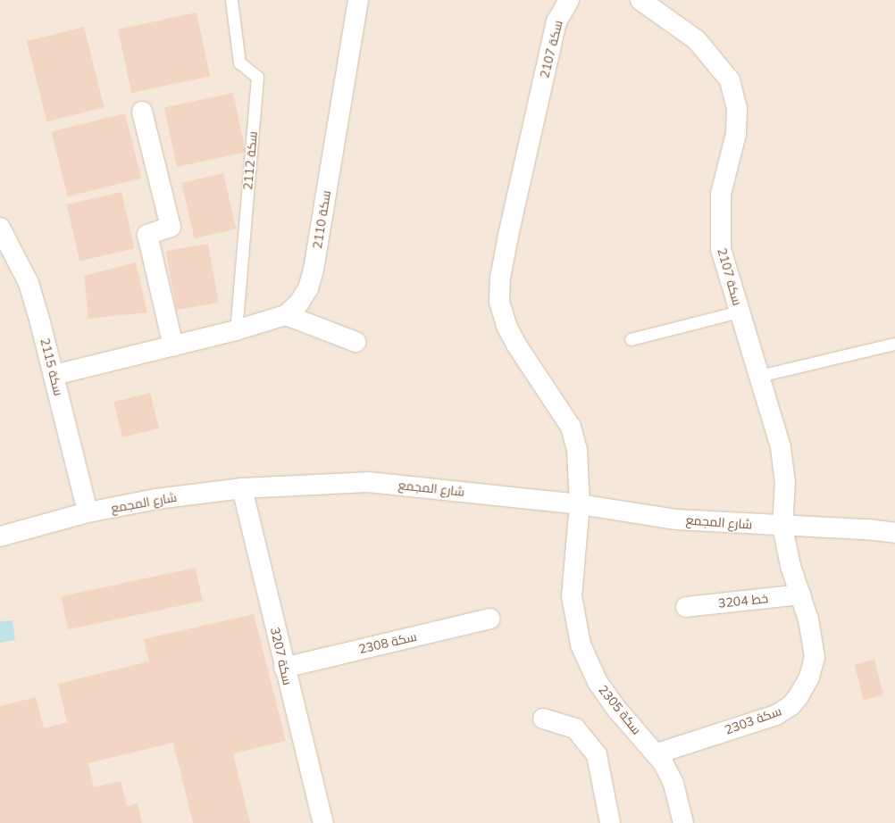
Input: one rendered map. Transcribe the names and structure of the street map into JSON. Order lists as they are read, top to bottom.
{
  "streets": {
    "street": [
      "سكة 2107",
      "سكة 2110",
      "سكة 2115",
      "شارع المجمع",
      "3204 خط",
      "سكة 2308",
      "سكة 3207",
      "سكة 2305",
      "سكة 2303"
    ],
    "lane": ["سكة 2112"]
  },
  "crossings": [
    ["سكة 2107", "شارع المجمع"],
    ["سكة 2107", "سكة 2305"],
    ["سكة 2107", "سكة 2303"],
    ["سكة 2112", "سكة 2110"],
    ["سكة 2110", "سكة 2115"],
    ["سكة 2115", "شارع المجمع"],
    ["شارع المجمع", "سكة 3207"],
    ["شارع المجمع", "سكة 2305"],
    ["شارع المجمع", "سكة 2303"],
    ["3204 خط", "سكة 2303"],
    ["سكة 2308", "سكة 3207"],
    ["سكة 2305", "سكة 2303"]
  ]
}
